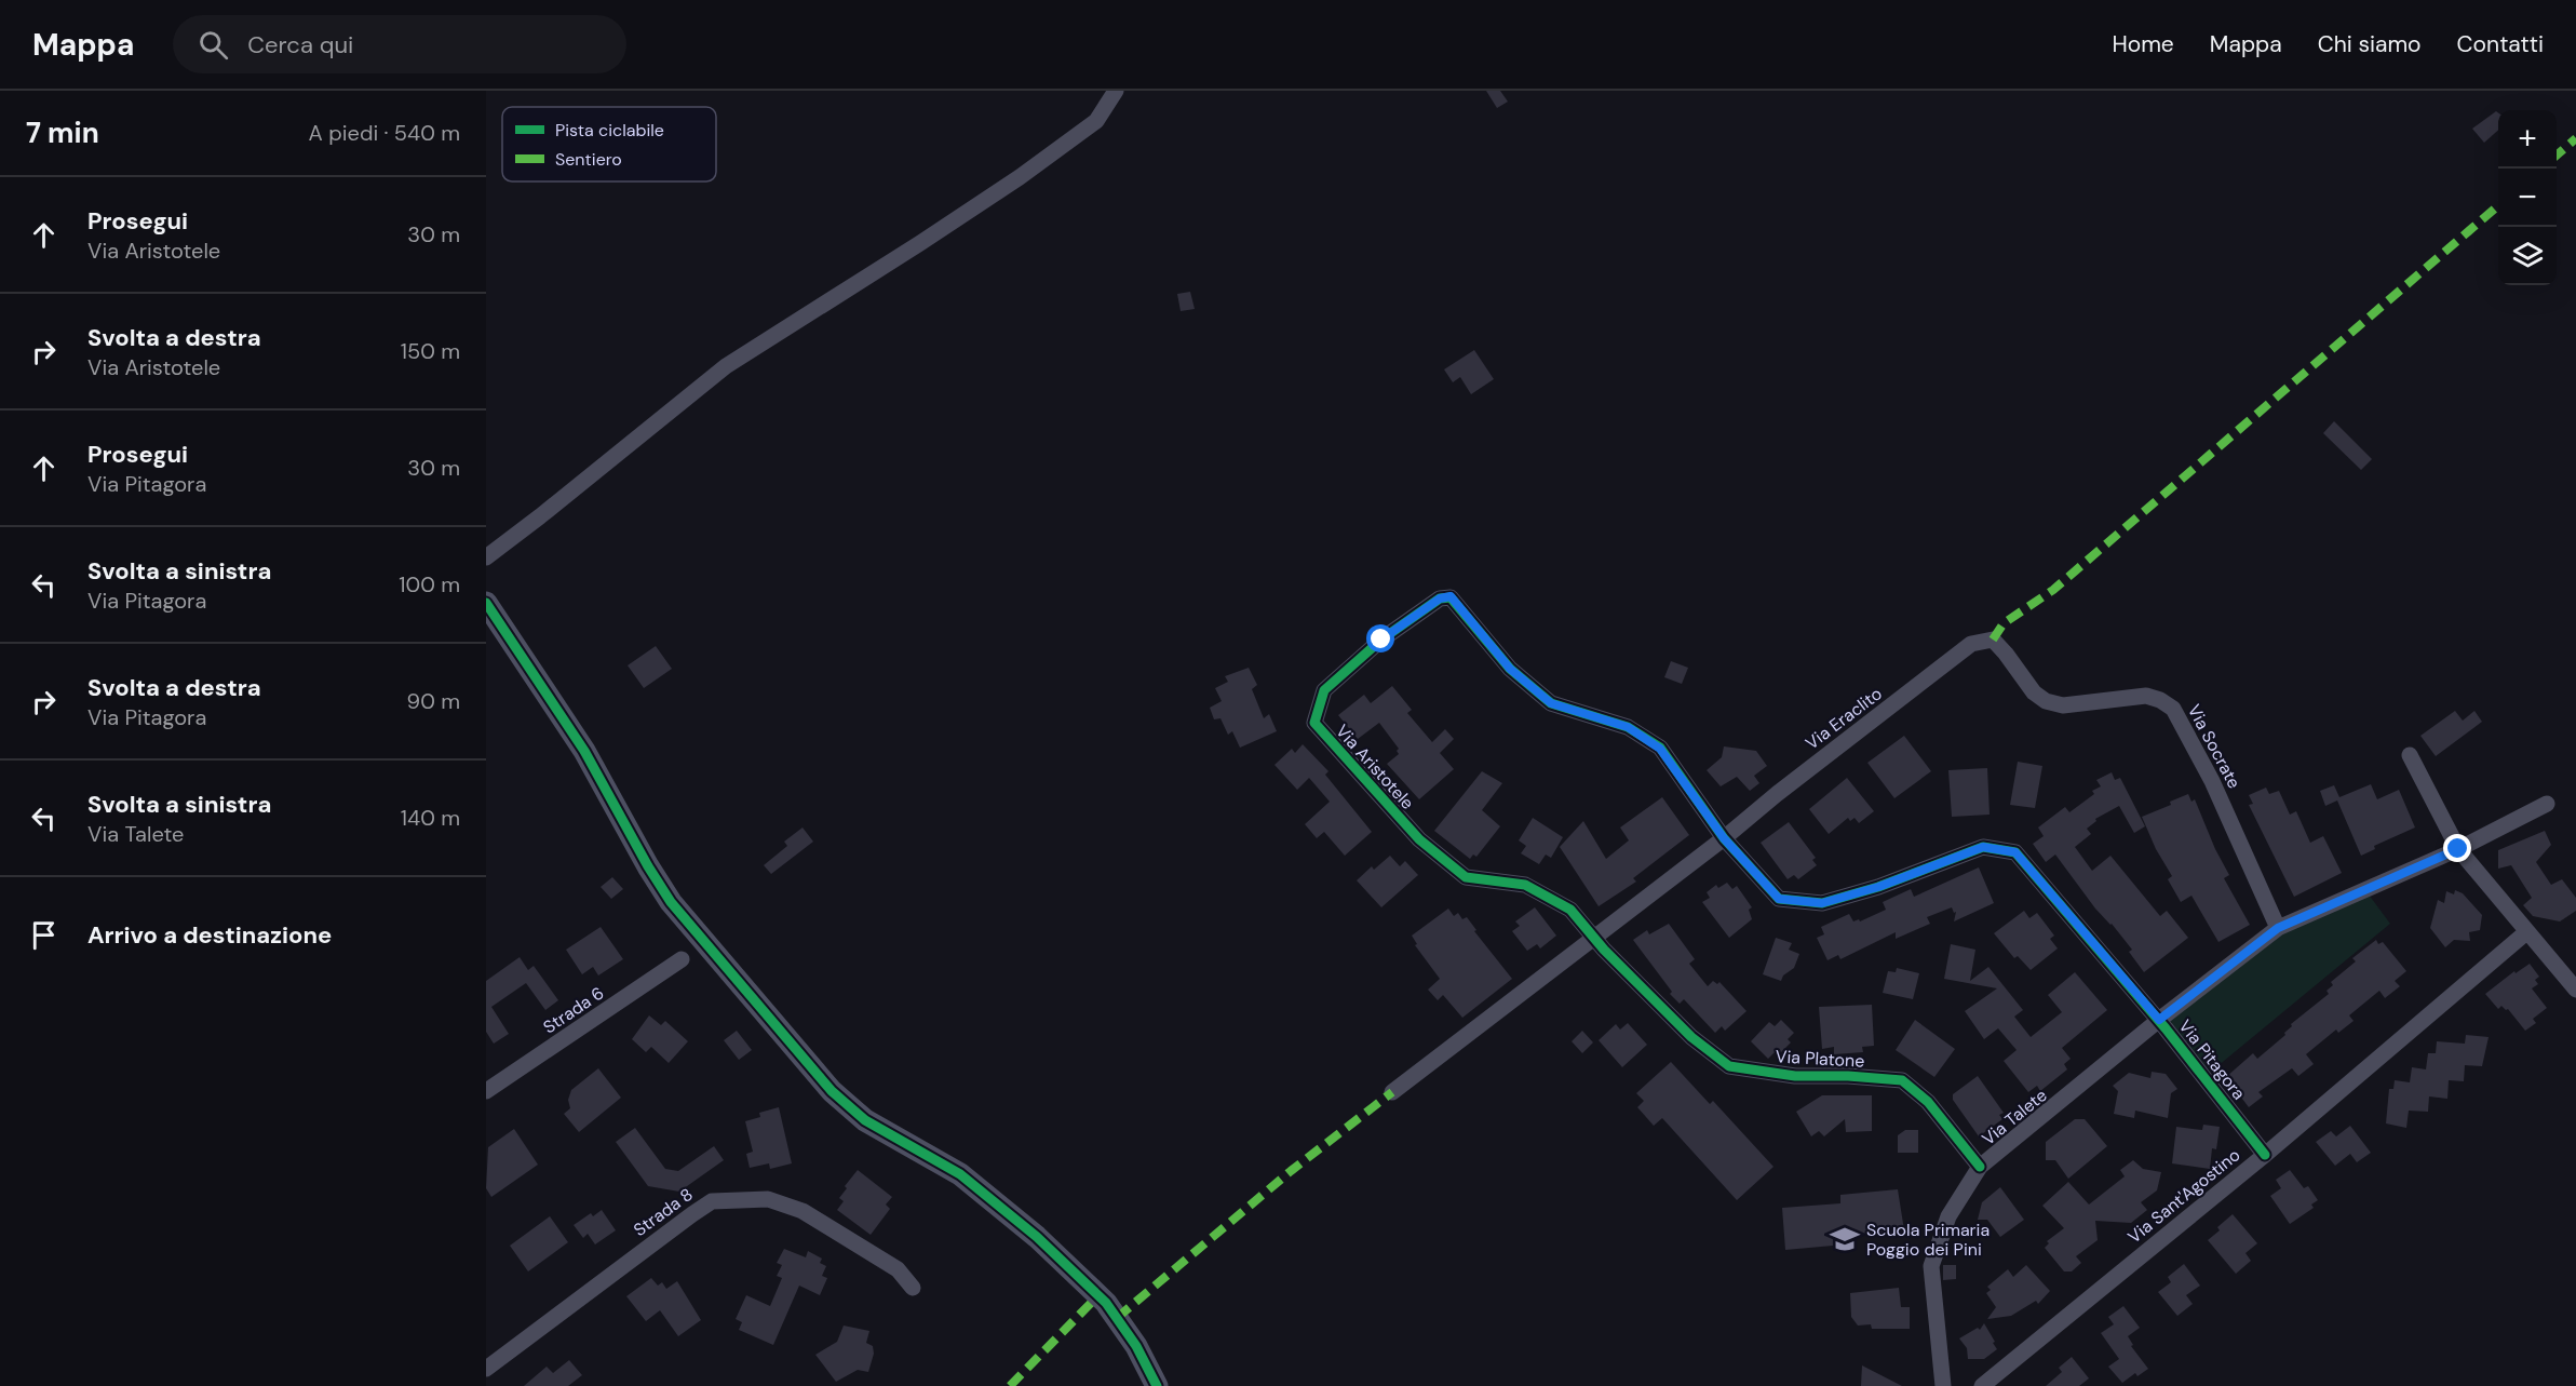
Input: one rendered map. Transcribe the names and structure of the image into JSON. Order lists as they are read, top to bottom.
{
  "streets": {
    "street": [
      "Via Eraclito",
      "Via Socrate",
      "Via Aristotele",
      "Strada 6",
      "Via Platone",
      "Via Pitagora",
      "Via Talete",
      "Via Sant'Agostino",
      "Strada 8"
    ]
  },
  "crossings": [
    ["Via Eraclito", "Via Socrate"],
    ["Via Eraclito", "Via Aristotele"],
    ["Via Eraclito", "Via Platone"],
    ["Via Eraclito", "Via Pitagora"],
    ["Via Socrate", "Via Talete"],
    ["Via Aristotele", "Via Platone"],
    ["Via Aristotele", "Via Pitagora"],
    ["Via Platone", "Via Talete"],
    ["Via Pitagora", "Via Talete"],
    ["Via Pitagora", "Via Sant'Agostino"]
  ],
  "places": {
    "school or university": ["Scuola Primaria Poggio dei Pini"]
  },
  "legend": ["Pista ciclabile", "Sentiero"],
  "page": {
    "header": "Mappa",
    "search": "Cerca qui",
    "nav": [
      "Home",
      "Mappa",
      "Chi siamo",
      "Contatti"
    ],
    "heading": ["7 min", "A piedi · 540 m"],
    "map_buttons": ["+", "−"],
    "list": [
      ["Prosegui", "Via Aristotele", "30 m"],
      ["Svolta a destra", "Via Aristotele", "150 m"],
      ["Prosegui", "Via Pitagora", "30 m"],
      ["Svolta a sinistra", "Via Pitagora", "100 m"],
      ["Svolta a destra", "Via Pitagora", "90 m"],
      ["Svolta a sinistra", "Via Talete", "140 m"],
      "Arrivo a destinazione"
    ]
  }
}
